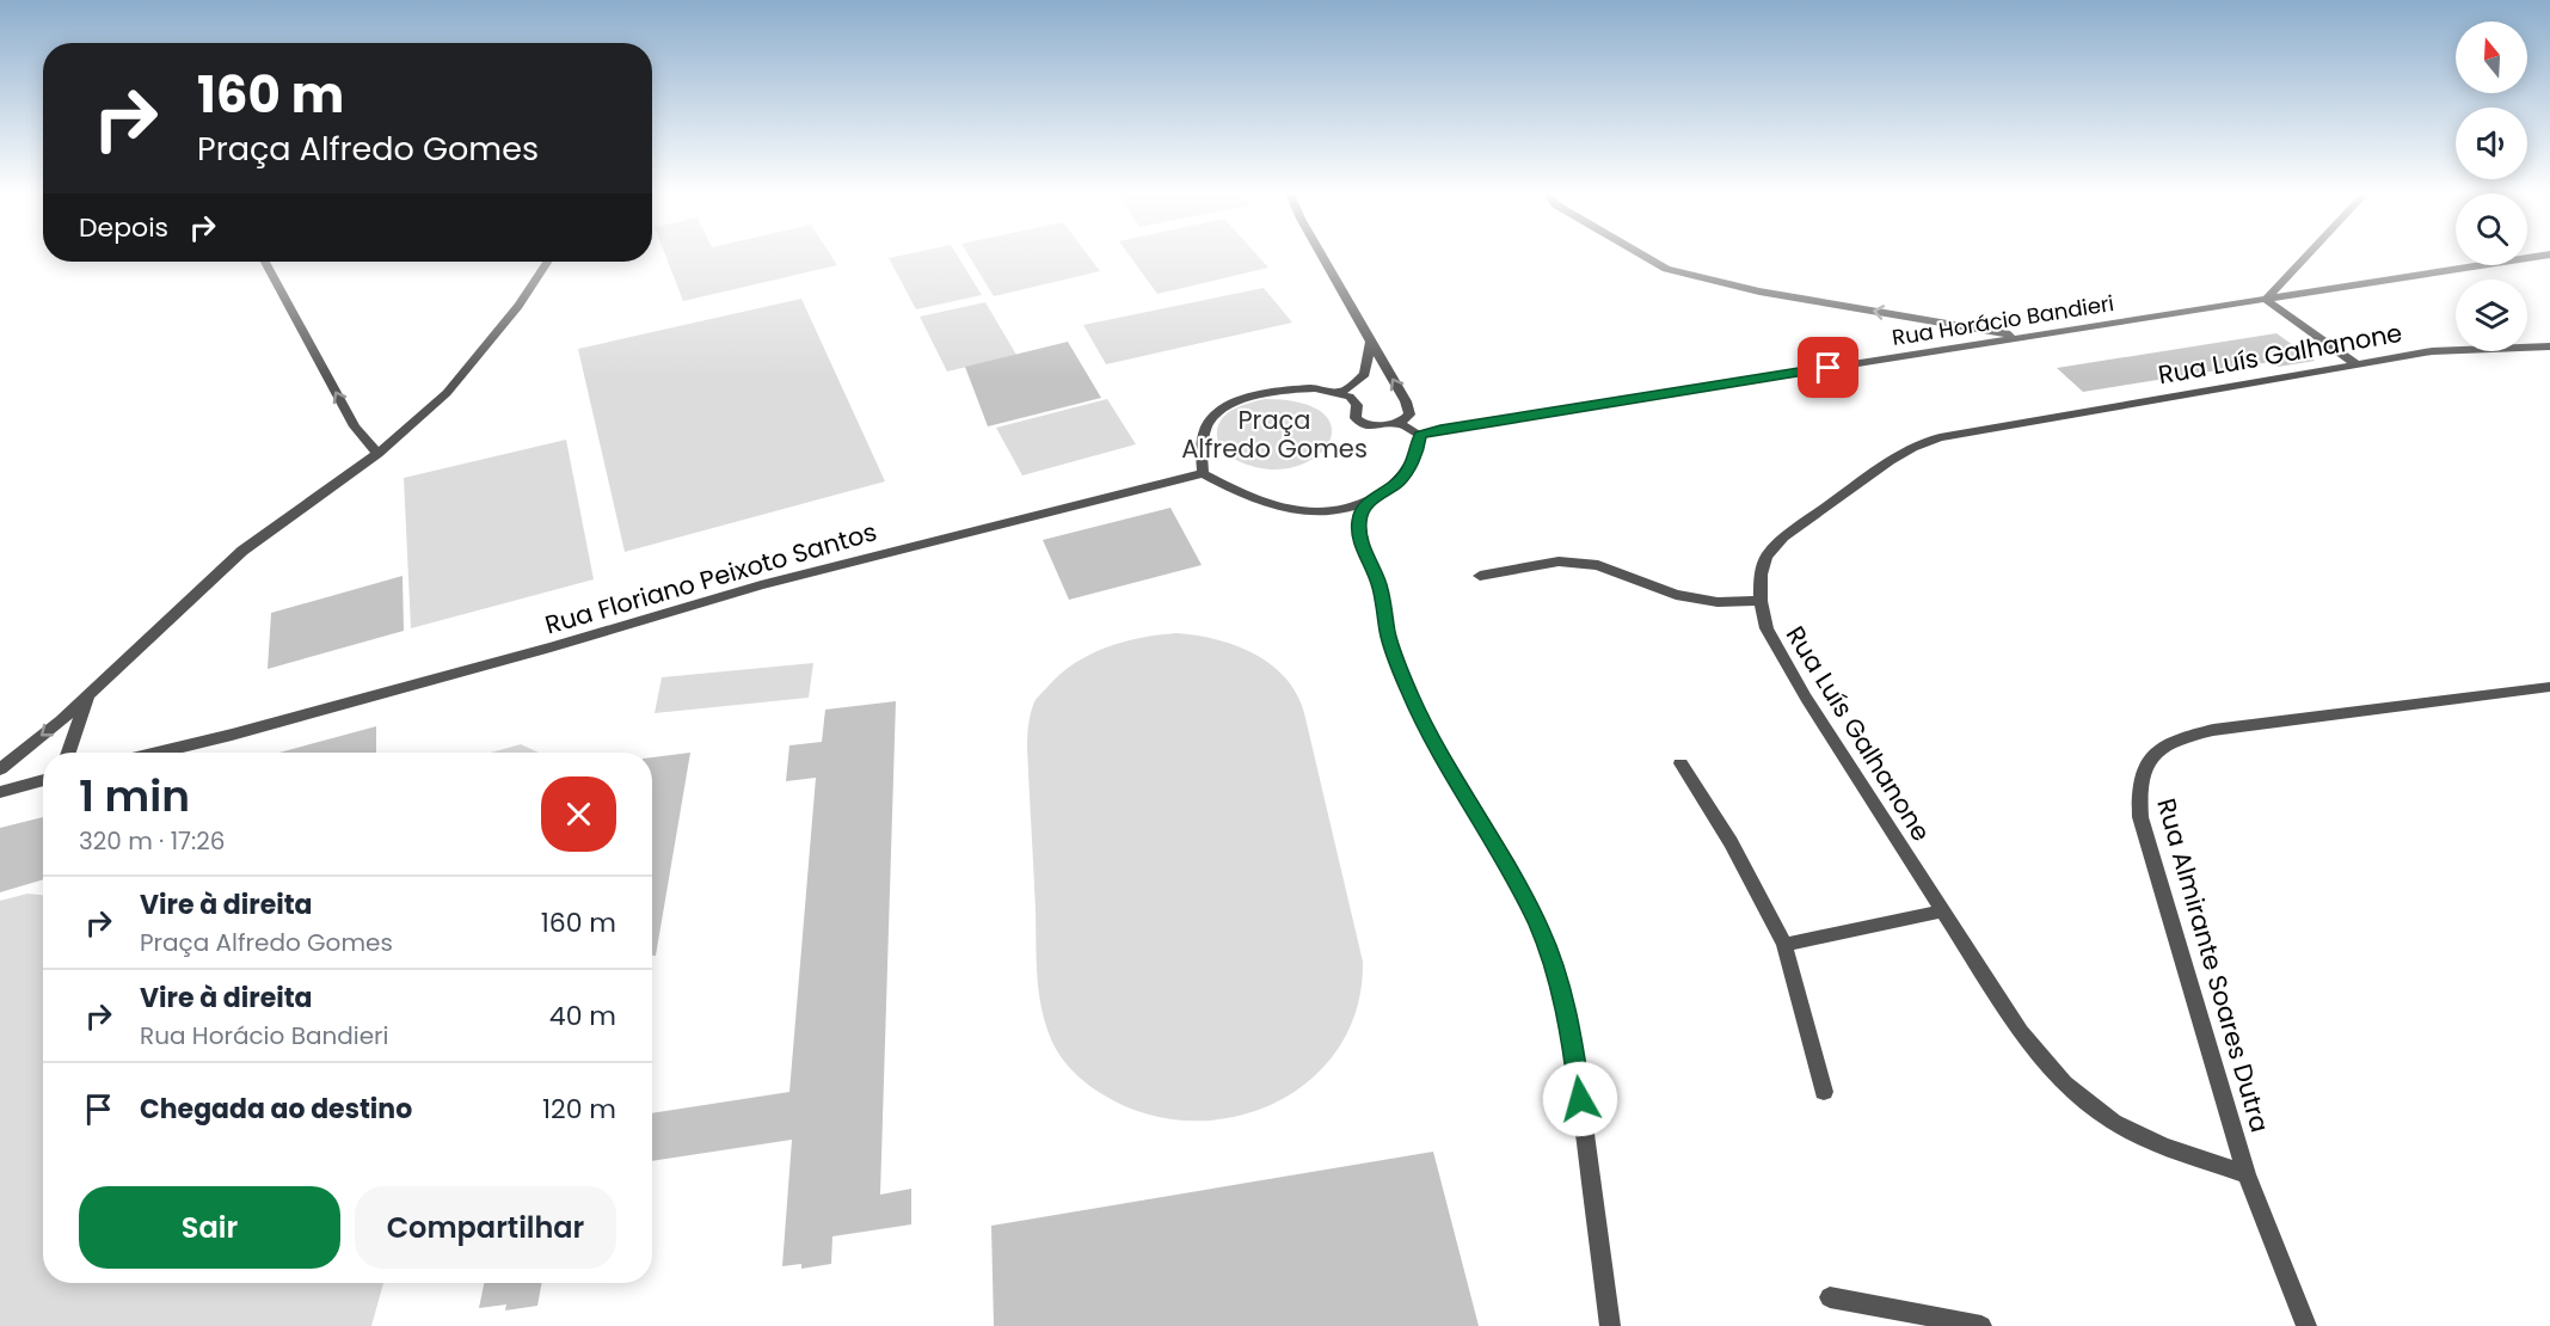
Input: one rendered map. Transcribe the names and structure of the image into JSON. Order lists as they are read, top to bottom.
{
  "streets": {
    "street": [
      "Rua Horácio Bandieri",
      "Rua Luís Galhanone",
      "Rua Floriano Peixoto Santos",
      "Rua Almirante Soares Dutra"
    ]
  },
  "crossings": [
    ["Rua Luís Galhanone", "Rua Almirante Soares Dutra"]
  ],
  "parks": ["Praça Alfredo Gomes"],
  "north": "top",
  "page": {
    "turn": ["160 m", "Praça Alfredo Gomes"],
    "then": "Depois",
    "heading": ["1 min", "320 m · 17:26"],
    "list": [
      {
        "name": "Vire à direita",
        "note": "Praça Alfredo Gomes",
        "value": "160 m"
      },
      {
        "name": "Vire à direita",
        "note": "Rua Horácio Bandieri",
        "value": "40 m"
      },
      {
        "name": "Chegada ao destino",
        "value": "120 m"
      }
    ],
    "buttons": ["Sair", "Compartilhar"]
  }
}
